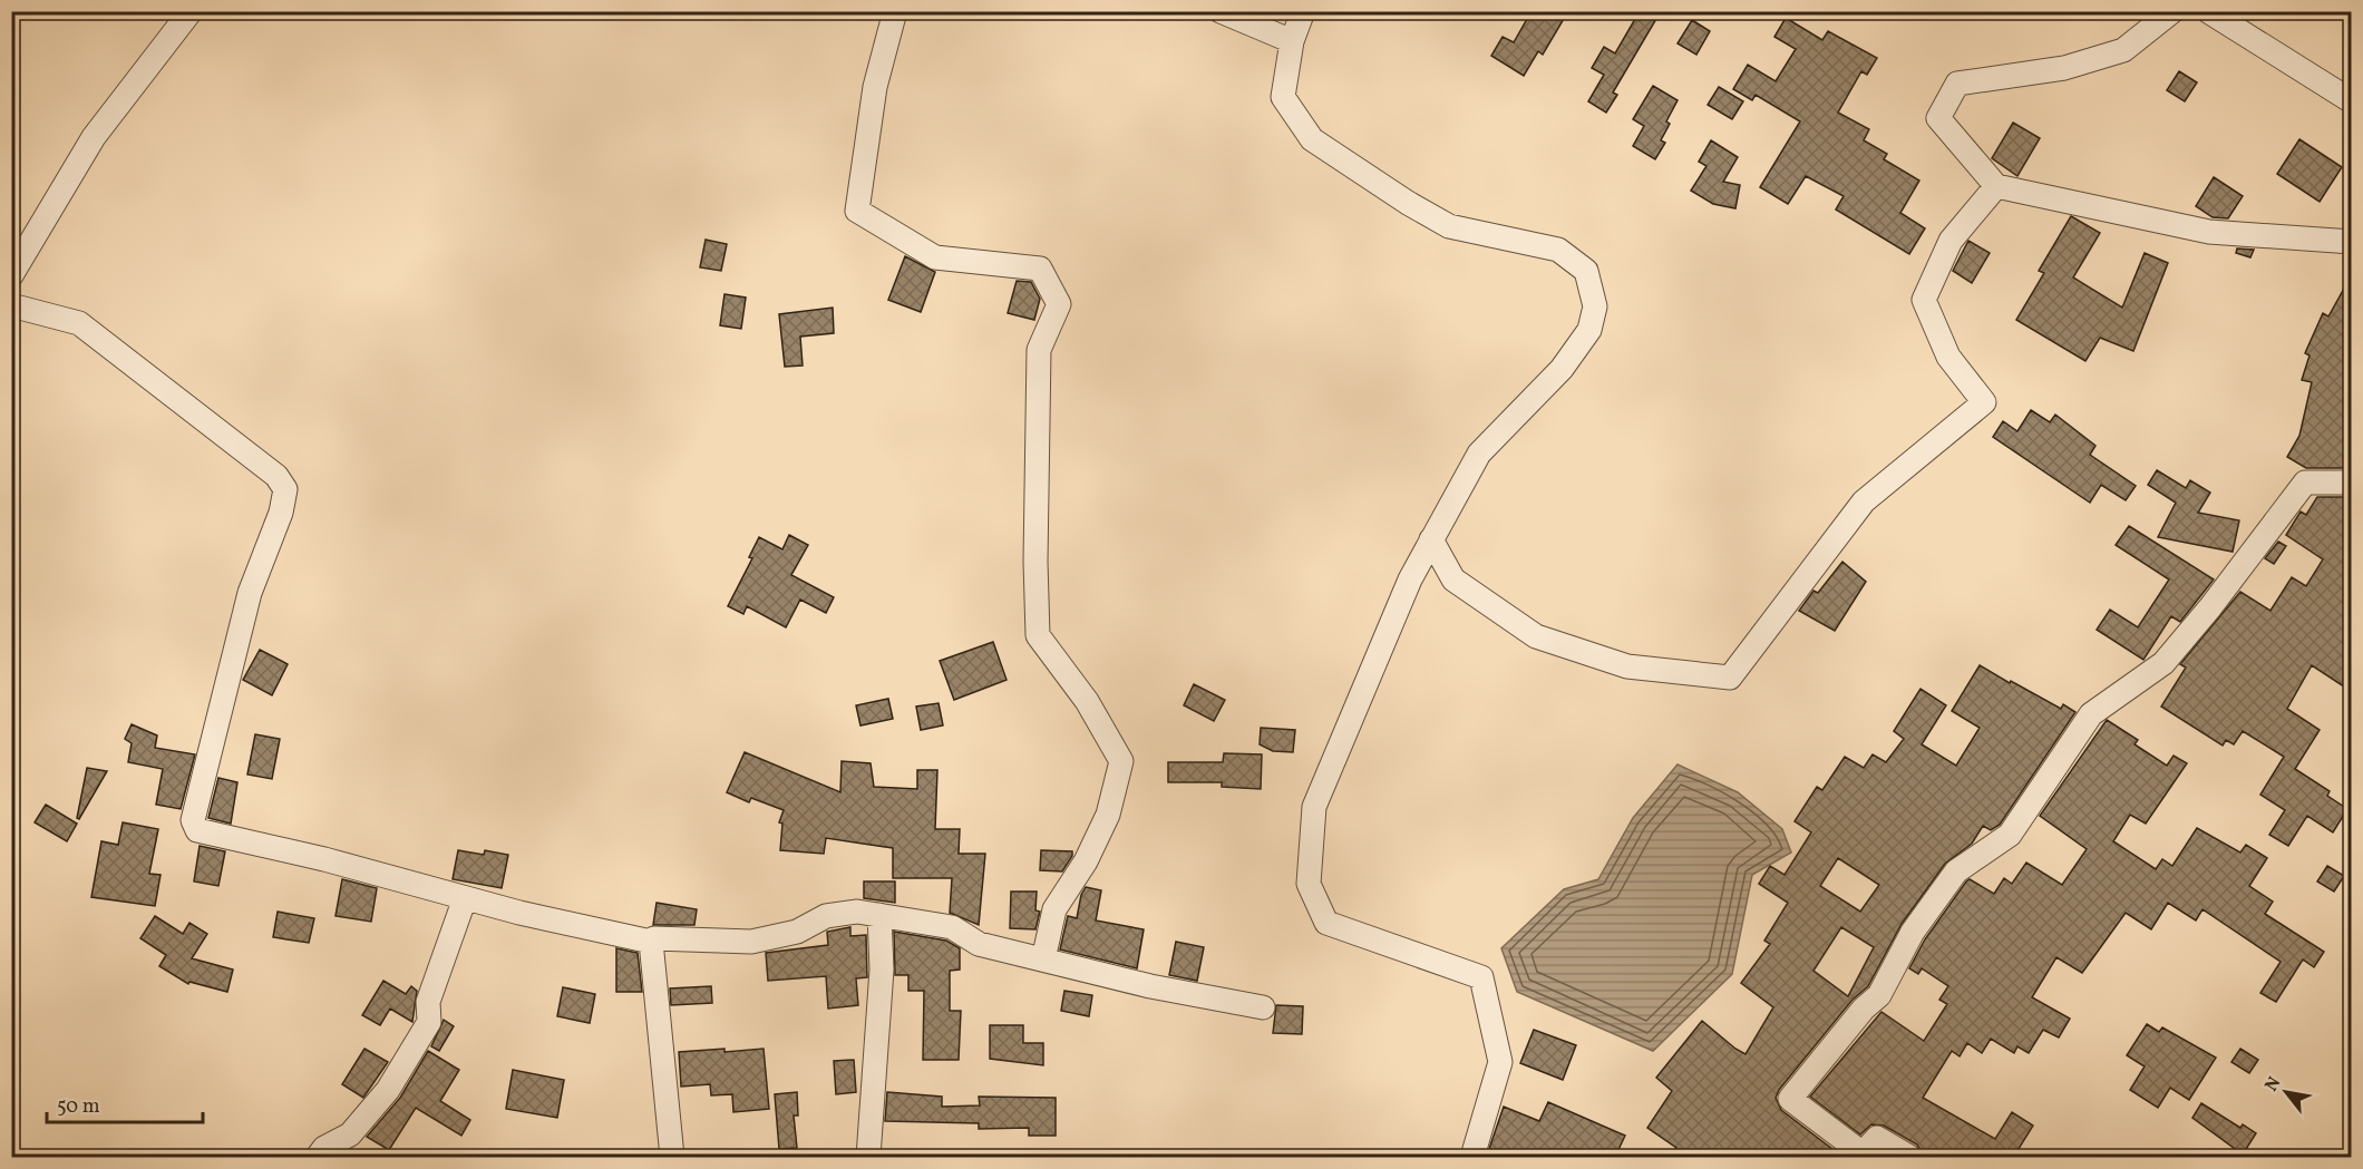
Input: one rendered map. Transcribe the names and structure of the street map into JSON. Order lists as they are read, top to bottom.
{
  "scale_bar": "50 m",
  "north": "top left"
}
